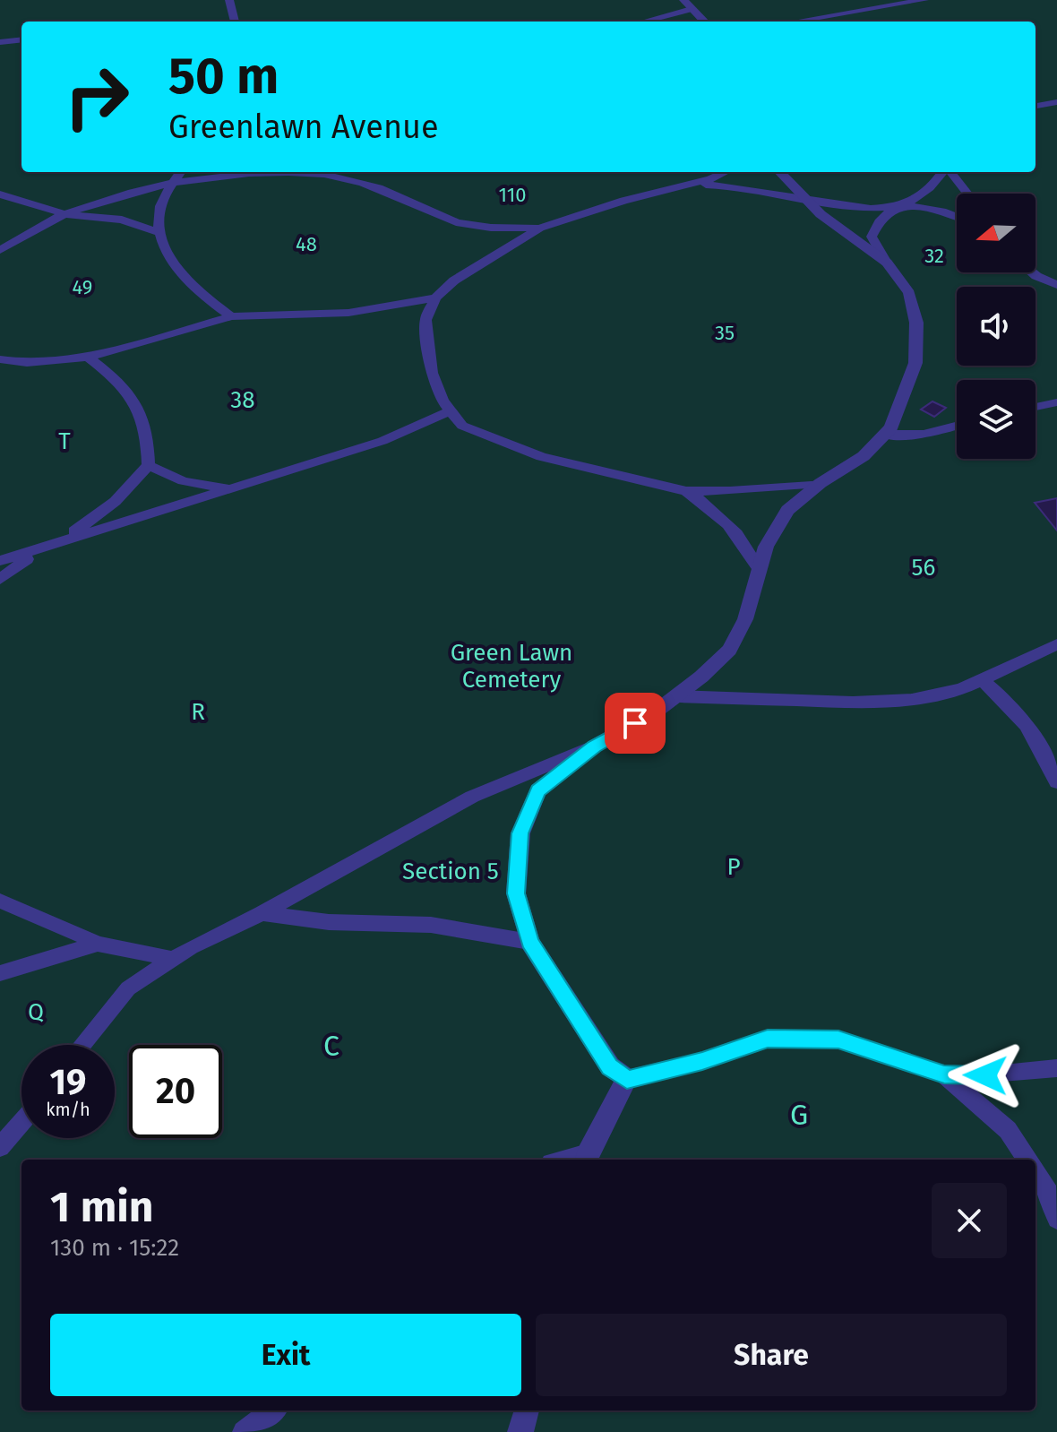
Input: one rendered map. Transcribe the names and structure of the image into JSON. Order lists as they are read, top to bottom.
{
  "parks": [
    "110",
    "48",
    "32",
    "49",
    "35",
    "38",
    "T",
    "56",
    "Green Lawn Cemetery",
    "R",
    "P",
    "Section 5",
    "Q",
    "C",
    "G"
  ],
  "north": "left",
  "page": {
    "turn": ["50 m", "Greenlawn Avenue"],
    "speed": "19 km/h",
    "limit": "20",
    "heading": ["1 min", "130 m · 15:22"],
    "buttons": ["Exit", "Share"]
  }
}
